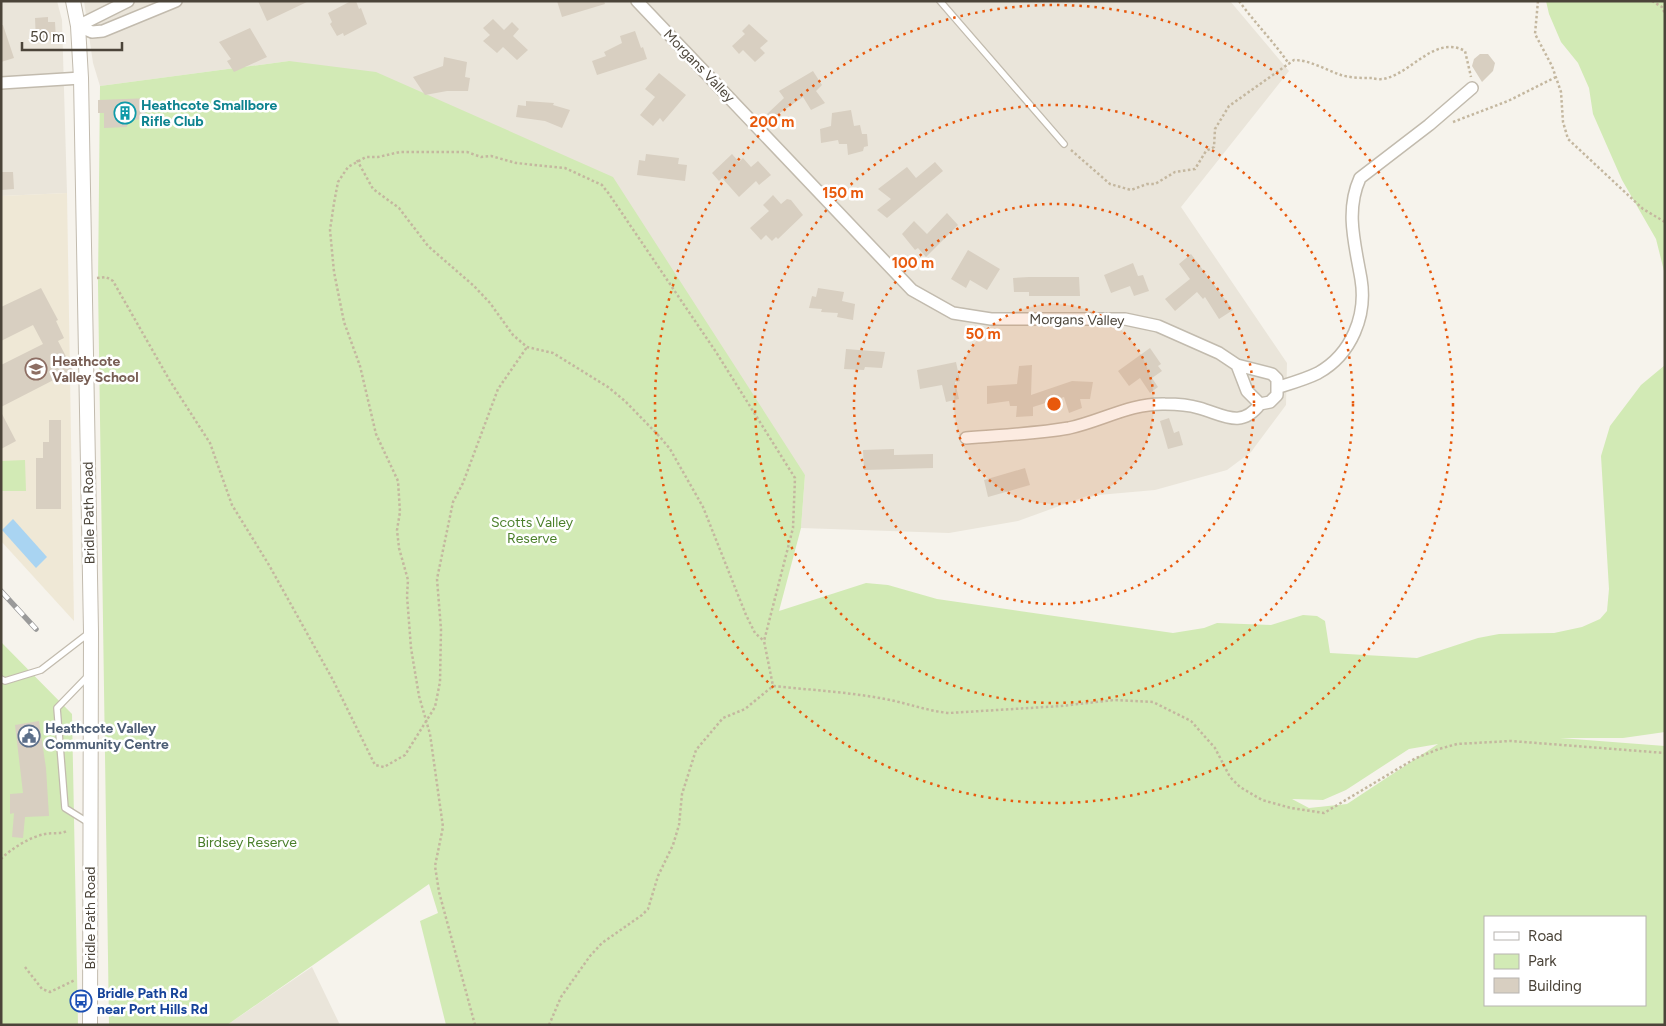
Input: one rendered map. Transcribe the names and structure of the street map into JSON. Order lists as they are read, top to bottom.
{
  "streets": {
    "street": ["Morgans Valley", "Bridle Path Road"]
  },
  "parks": ["Scotts Valley Reserve", "Birdsey Reserve"],
  "places": {
    "building": ["Heathcote Smallbore Rifle Club"],
    "school or university": ["Heathcote Valley School"],
    "public building": ["Heathcote Valley Community Centre"],
    "bus stop": ["Bridle Path Rd near Port Hills Rd"]
  },
  "legend": ["Road", "Park", "Building"],
  "scale_bar": "50 m",
  "rings": [
    "200 m",
    "150 m",
    "100 m",
    "50 m"
  ]
}
